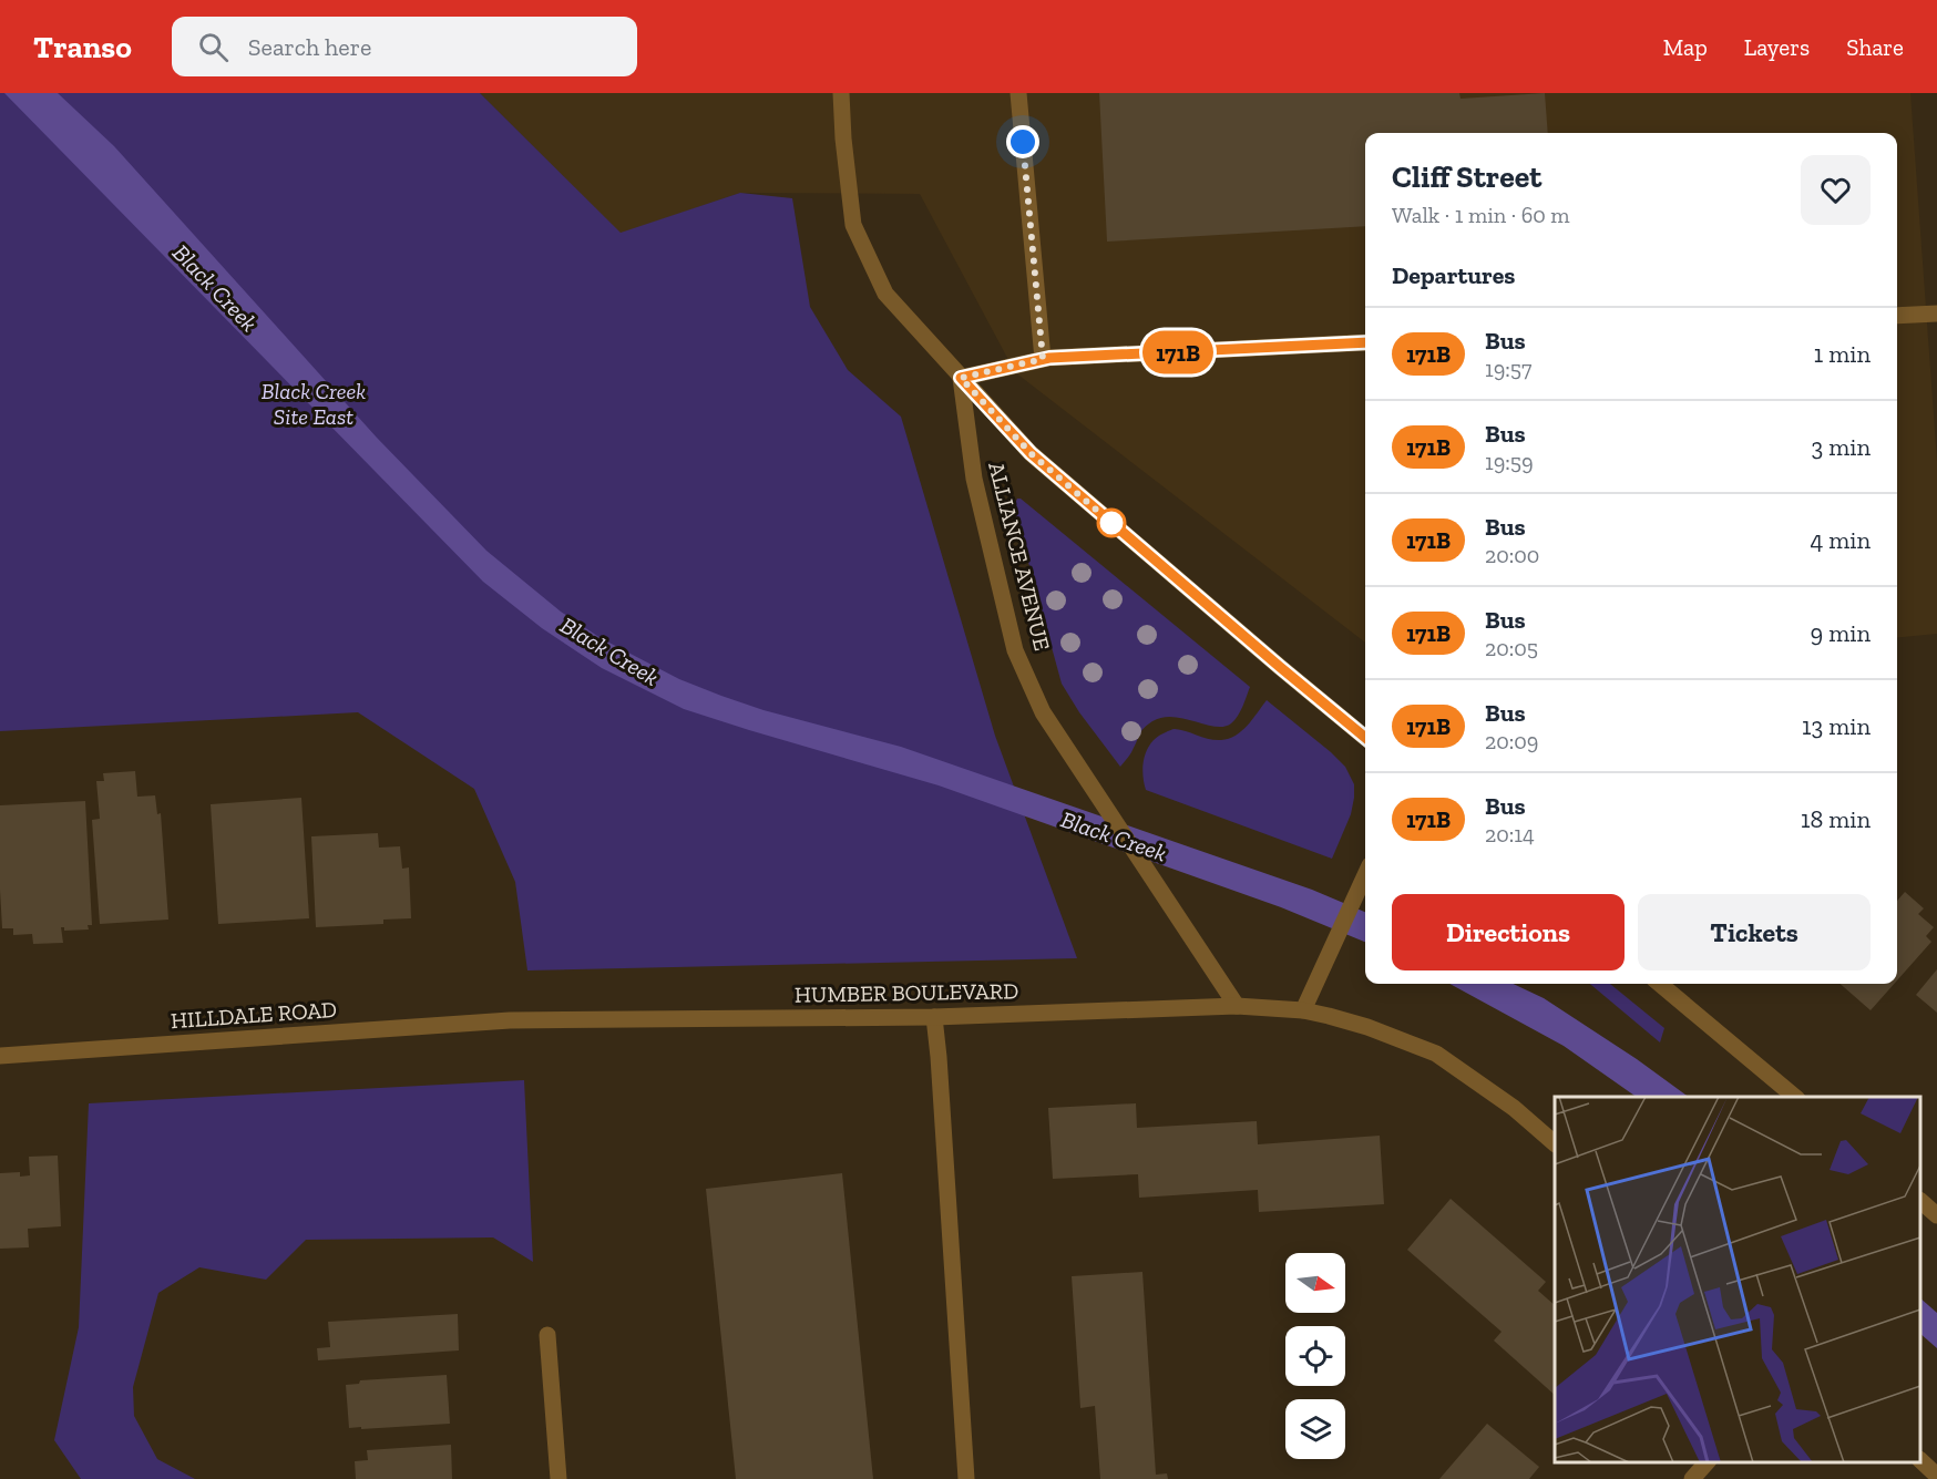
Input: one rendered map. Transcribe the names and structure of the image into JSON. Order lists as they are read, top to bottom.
{
  "streets": {
    "street": ["ALLIANCE AVENUE", "HUMBER BOULEVARD", "HILLDALE ROAD"]
  },
  "crossings": [
    ["ALLIANCE AVENUE", "HUMBER BOULEVARD"],
    ["HUMBER BOULEVARD", "HILLDALE ROAD"]
  ],
  "water": ["Black Creek"],
  "parks": ["Black Creek Site East"],
  "lines": ["bus line 171B"],
  "north": "right",
  "page": {
    "header": "Transo",
    "search": "Search here",
    "nav": ["Map", "Layers", "Share"],
    "on_map": "171B",
    "heading": [
      ["Cliff Street", "Walk · 1 min · 60 m"],
      "Departures"
    ],
    "list": [
      {
        "mark": "171B",
        "name": "Bus",
        "note": "19:57",
        "value": "1 min"
      },
      {
        "mark": "171B",
        "name": "Bus",
        "note": "19:59",
        "value": "3 min"
      },
      {
        "mark": "171B",
        "name": "Bus",
        "note": "20:00",
        "value": "4 min"
      },
      {
        "mark": "171B",
        "name": "Bus",
        "note": "20:05",
        "value": "9 min"
      },
      {
        "mark": "171B",
        "name": "Bus",
        "note": "20:09",
        "value": "13 min"
      },
      {
        "mark": "171B",
        "name": "Bus",
        "note": "20:14",
        "value": "18 min"
      }
    ],
    "buttons": ["Directions", "Tickets"]
  }
}
